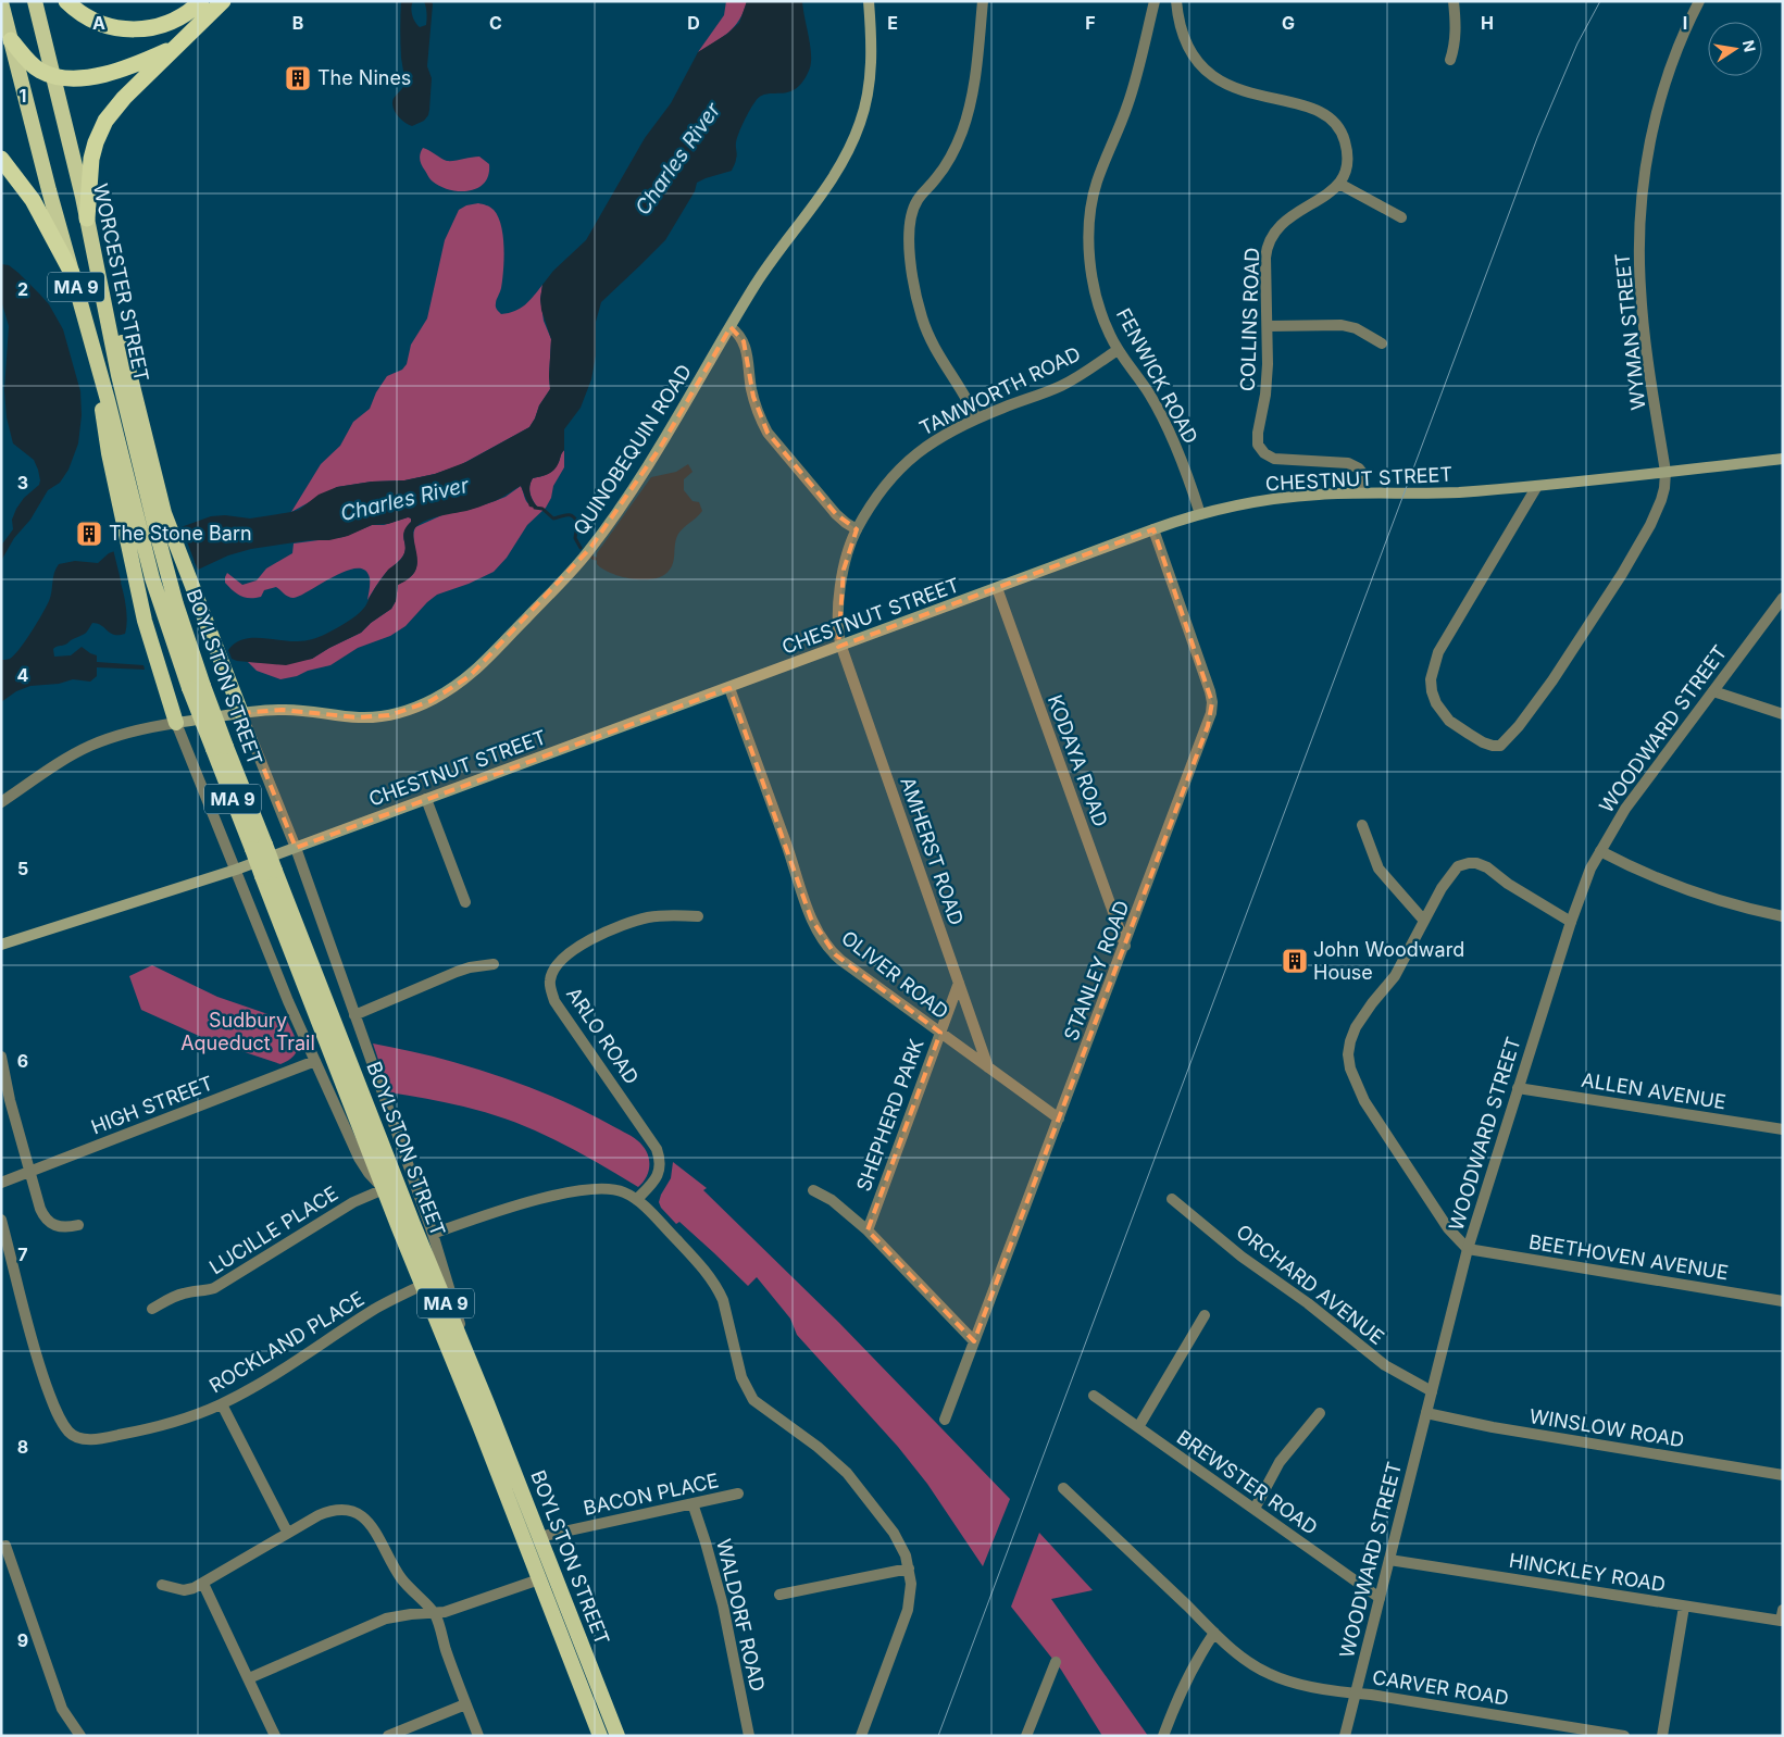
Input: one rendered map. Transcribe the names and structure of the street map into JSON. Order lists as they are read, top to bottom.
{
  "streets": {
    "highway": ["WORCESTER STREET", "MA 9", "BOYLSTON STREET"],
    "main road": ["QUINOBEQUIN ROAD", "CHESTNUT STREET"],
    "street": [
      "COLLINS ROAD",
      "WYMAN STREET",
      "FENWICK ROAD",
      "TAMWORTH ROAD",
      "WOODWARD STREET",
      "KODAYA ROAD",
      "AMHERST ROAD",
      "STANLEY ROAD",
      "OLIVER ROAD",
      "ARLO ROAD",
      "ALLEN AVENUE",
      "HIGH STREET",
      "SHEPHERD PARK",
      "LUCILLE PLACE",
      "BEETHOVEN AVENUE",
      "ORCHARD AVENUE",
      "ROCKLAND PLACE",
      "WINSLOW ROAD",
      "BREWSTER ROAD",
      "BACON PLACE",
      "HINCKLEY ROAD",
      "WALDORF ROAD",
      "CARVER ROAD"
    ]
  },
  "crossings": [
    ["WORCESTER STREET", "BOYLSTON STREET"],
    ["COLLINS ROAD", "CHESTNUT STREET"],
    ["WYMAN STREET", "CHESTNUT STREET"],
    ["FENWICK ROAD", "TAMWORTH ROAD"],
    ["FENWICK ROAD", "CHESTNUT STREET"],
    ["TAMWORTH ROAD", "CHESTNUT STREET"],
    ["TAMWORTH ROAD", "AMHERST ROAD"],
    ["CHESTNUT STREET", "KODAYA ROAD"],
    ["CHESTNUT STREET", "AMHERST ROAD"],
    ["CHESTNUT STREET", "STANLEY ROAD"],
    ["CHESTNUT STREET", "OLIVER ROAD"],
    ["BOYLSTON STREET", "LUCILLE PLACE"],
    ["BOYLSTON STREET", "ROCKLAND PLACE"],
    ["BOYLSTON STREET", "BACON PLACE"],
    ["WOODWARD STREET", "ALLEN AVENUE"],
    ["WOODWARD STREET", "BEETHOVEN AVENUE"],
    ["WOODWARD STREET", "ORCHARD AVENUE"],
    ["WOODWARD STREET", "WINSLOW ROAD"],
    ["WOODWARD STREET", "BREWSTER ROAD"],
    ["WOODWARD STREET", "HINCKLEY ROAD"],
    ["WOODWARD STREET", "CARVER ROAD"],
    ["KODAYA ROAD", "STANLEY ROAD"],
    ["AMHERST ROAD", "OLIVER ROAD"],
    ["AMHERST ROAD", "SHEPHERD PARK"],
    ["STANLEY ROAD", "OLIVER ROAD"],
    ["OLIVER ROAD", "SHEPHERD PARK"],
    ["BACON PLACE", "WALDORF ROAD"]
  ],
  "water": ["Charles River"],
  "parks": ["Sudbury Aqueduct Trail"],
  "places": {
    "building": ["The Nines", "The Stone Barn", "John Woodward House"]
  },
  "north": "right",
  "grid": {
    "columns": [
      "A",
      "B",
      "C",
      "D",
      "E",
      "F",
      "G",
      "H",
      "I"
    ],
    "rows": [
      "1",
      "2",
      "3",
      "4",
      "5",
      "6",
      "7",
      "8",
      "9"
    ]
  }
}
